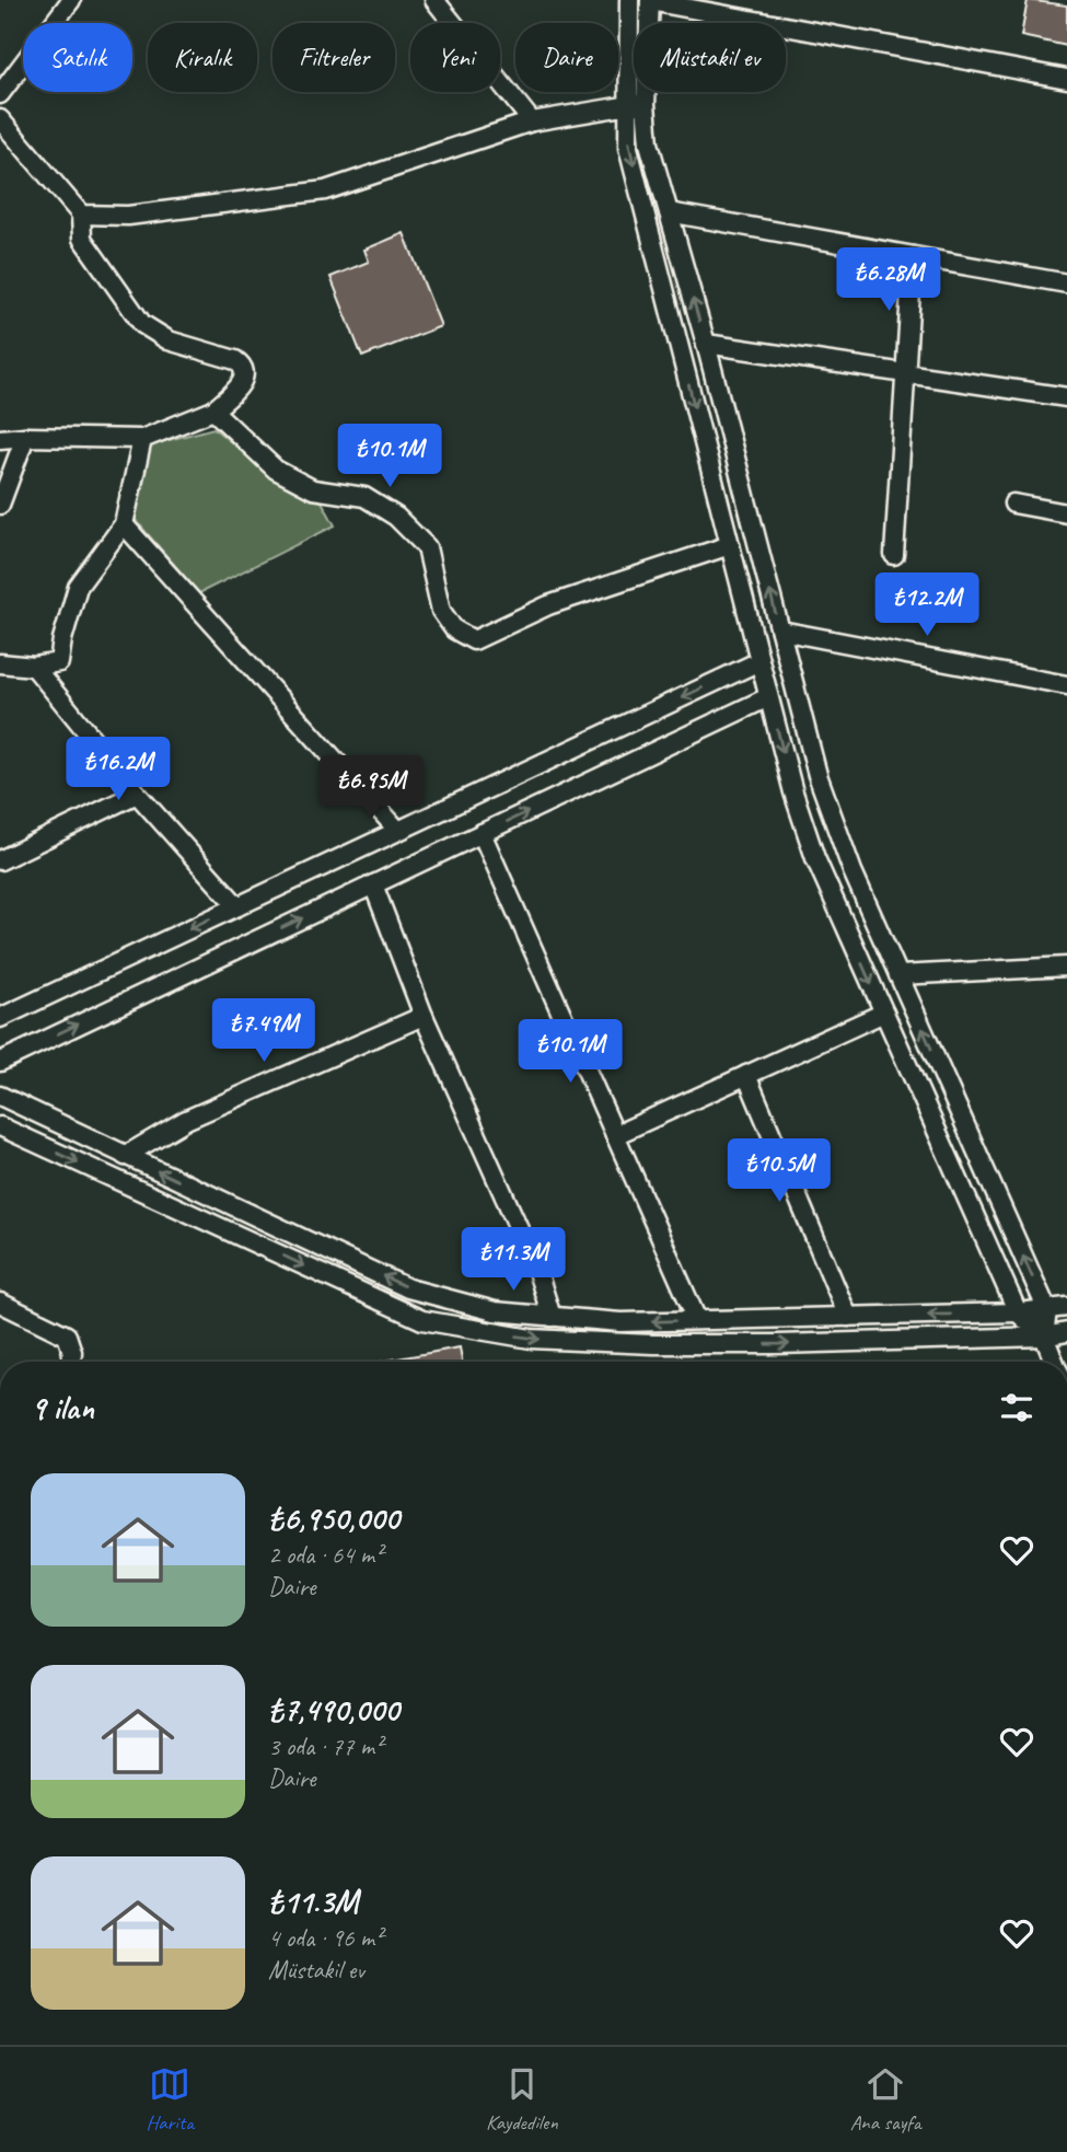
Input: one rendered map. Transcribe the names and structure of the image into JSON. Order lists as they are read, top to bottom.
{
  "page": {
    "chip": [
      "Satılık",
      "Kiralık",
      "Filtreler",
      "Yeni",
      "Daire",
      "Müstakil ev"
    ],
    "price": [
      "₺6.28M",
      "₺10.1M",
      "₺12.2M",
      "₺16.2M",
      "₺6.95M",
      "₺7.49M",
      "₺10.1M",
      "₺10.5M",
      "₺11.3M"
    ],
    "heading": "9 ilan",
    "list": [
      {
        "name": "₺6,950,000",
        "note": "2 oda · 64 m² · Daire"
      },
      {
        "name": "₺7,490,000",
        "note": "3 oda · 77 m² · Daire"
      },
      {
        "name": "₺11.3M",
        "note": "4 oda · 96 m² · Müstakil ev"
      }
    ],
    "tabs": ["Harita", "Kaydedilen", "Ana sayfa"]
  }
}
